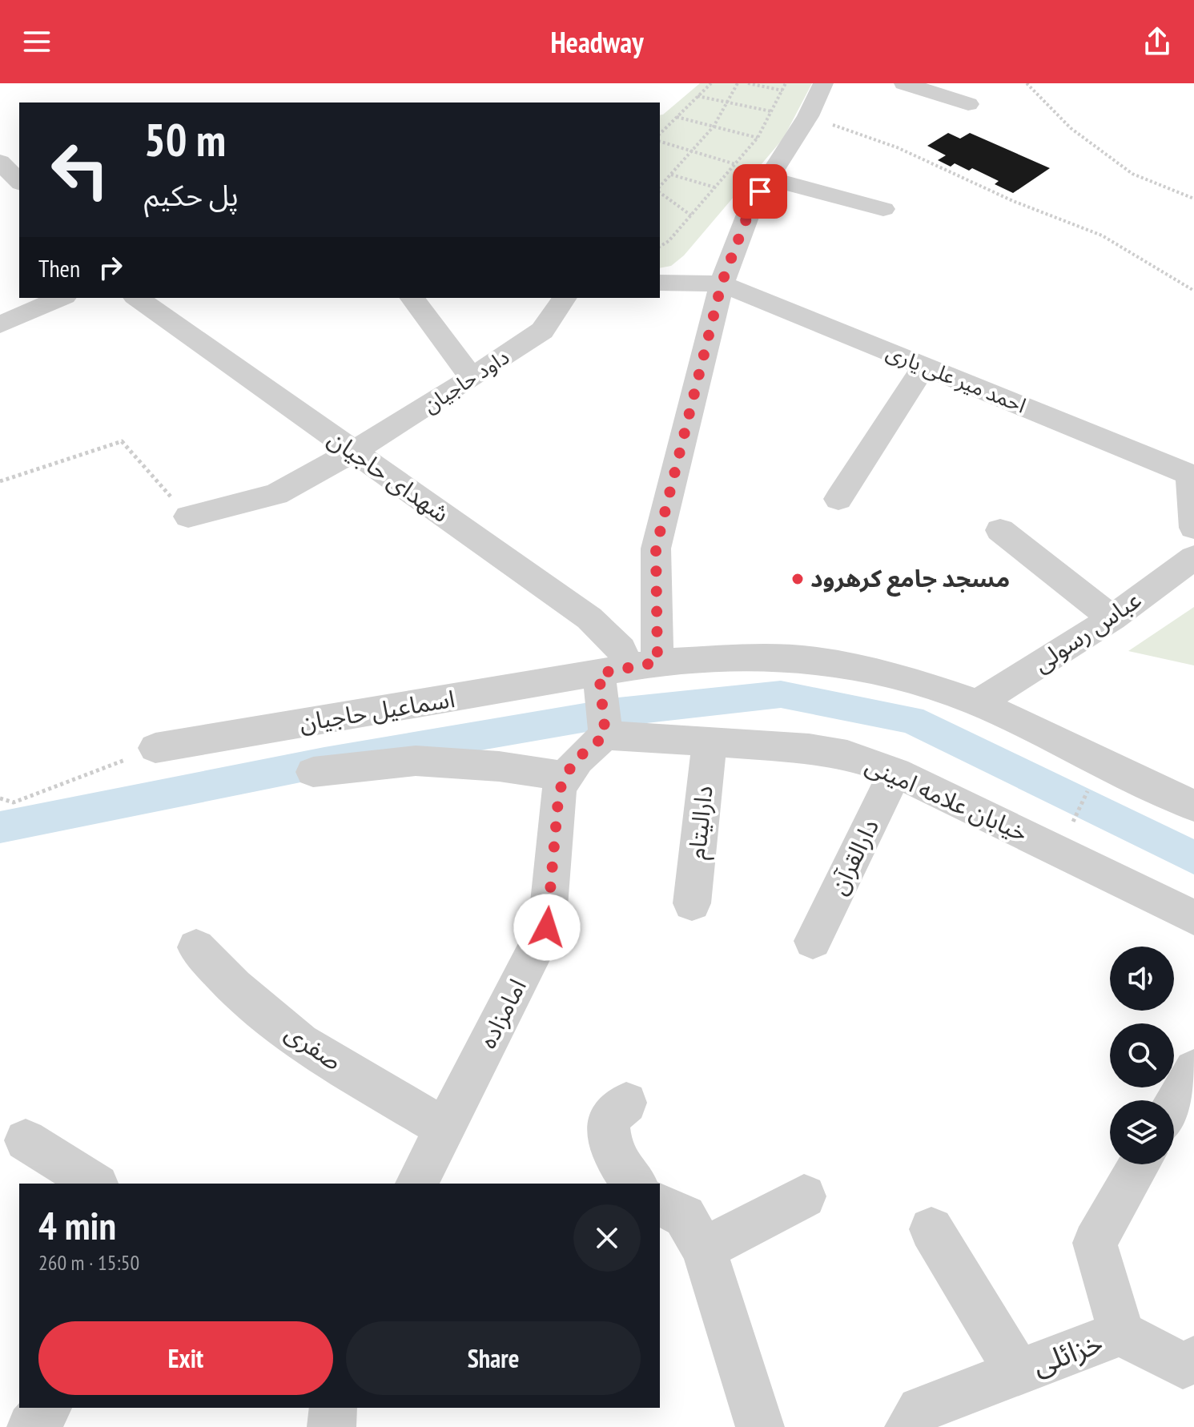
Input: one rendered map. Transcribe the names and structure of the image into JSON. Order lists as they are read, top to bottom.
{
  "streets": {
    "street": [
      "احمد میر علی یاری",
      "داود حاجیان",
      "شهدای حاجیان",
      "عباس رسولی",
      "اسماعیل حاجیان",
      "خیابان علامه امینی",
      "دارالیتام",
      "دارالقرآن",
      "امامزاده",
      "صفری",
      "خزائلی"
    ]
  },
  "crossings": [
    ["داود حاجیان", "شهدای حاجیان"],
    ["شهدای حاجیان", "اسماعیل حاجیان"],
    ["خیابان علامه امینی", "دارالیتام"],
    ["خیابان علامه امینی", "دارالقرآن"],
    ["خیابان علامه امینی", "امامزاده"],
    ["امامزاده", "صفری"]
  ],
  "places": ["مسجد جامع کرهرود"],
  "page": {
    "header": "Headway",
    "turn": ["50 m", "پل حکیم"],
    "then": "Then",
    "heading": ["4 min", "260 m · 15:50"],
    "buttons": ["Exit", "Share"]
  }
}
